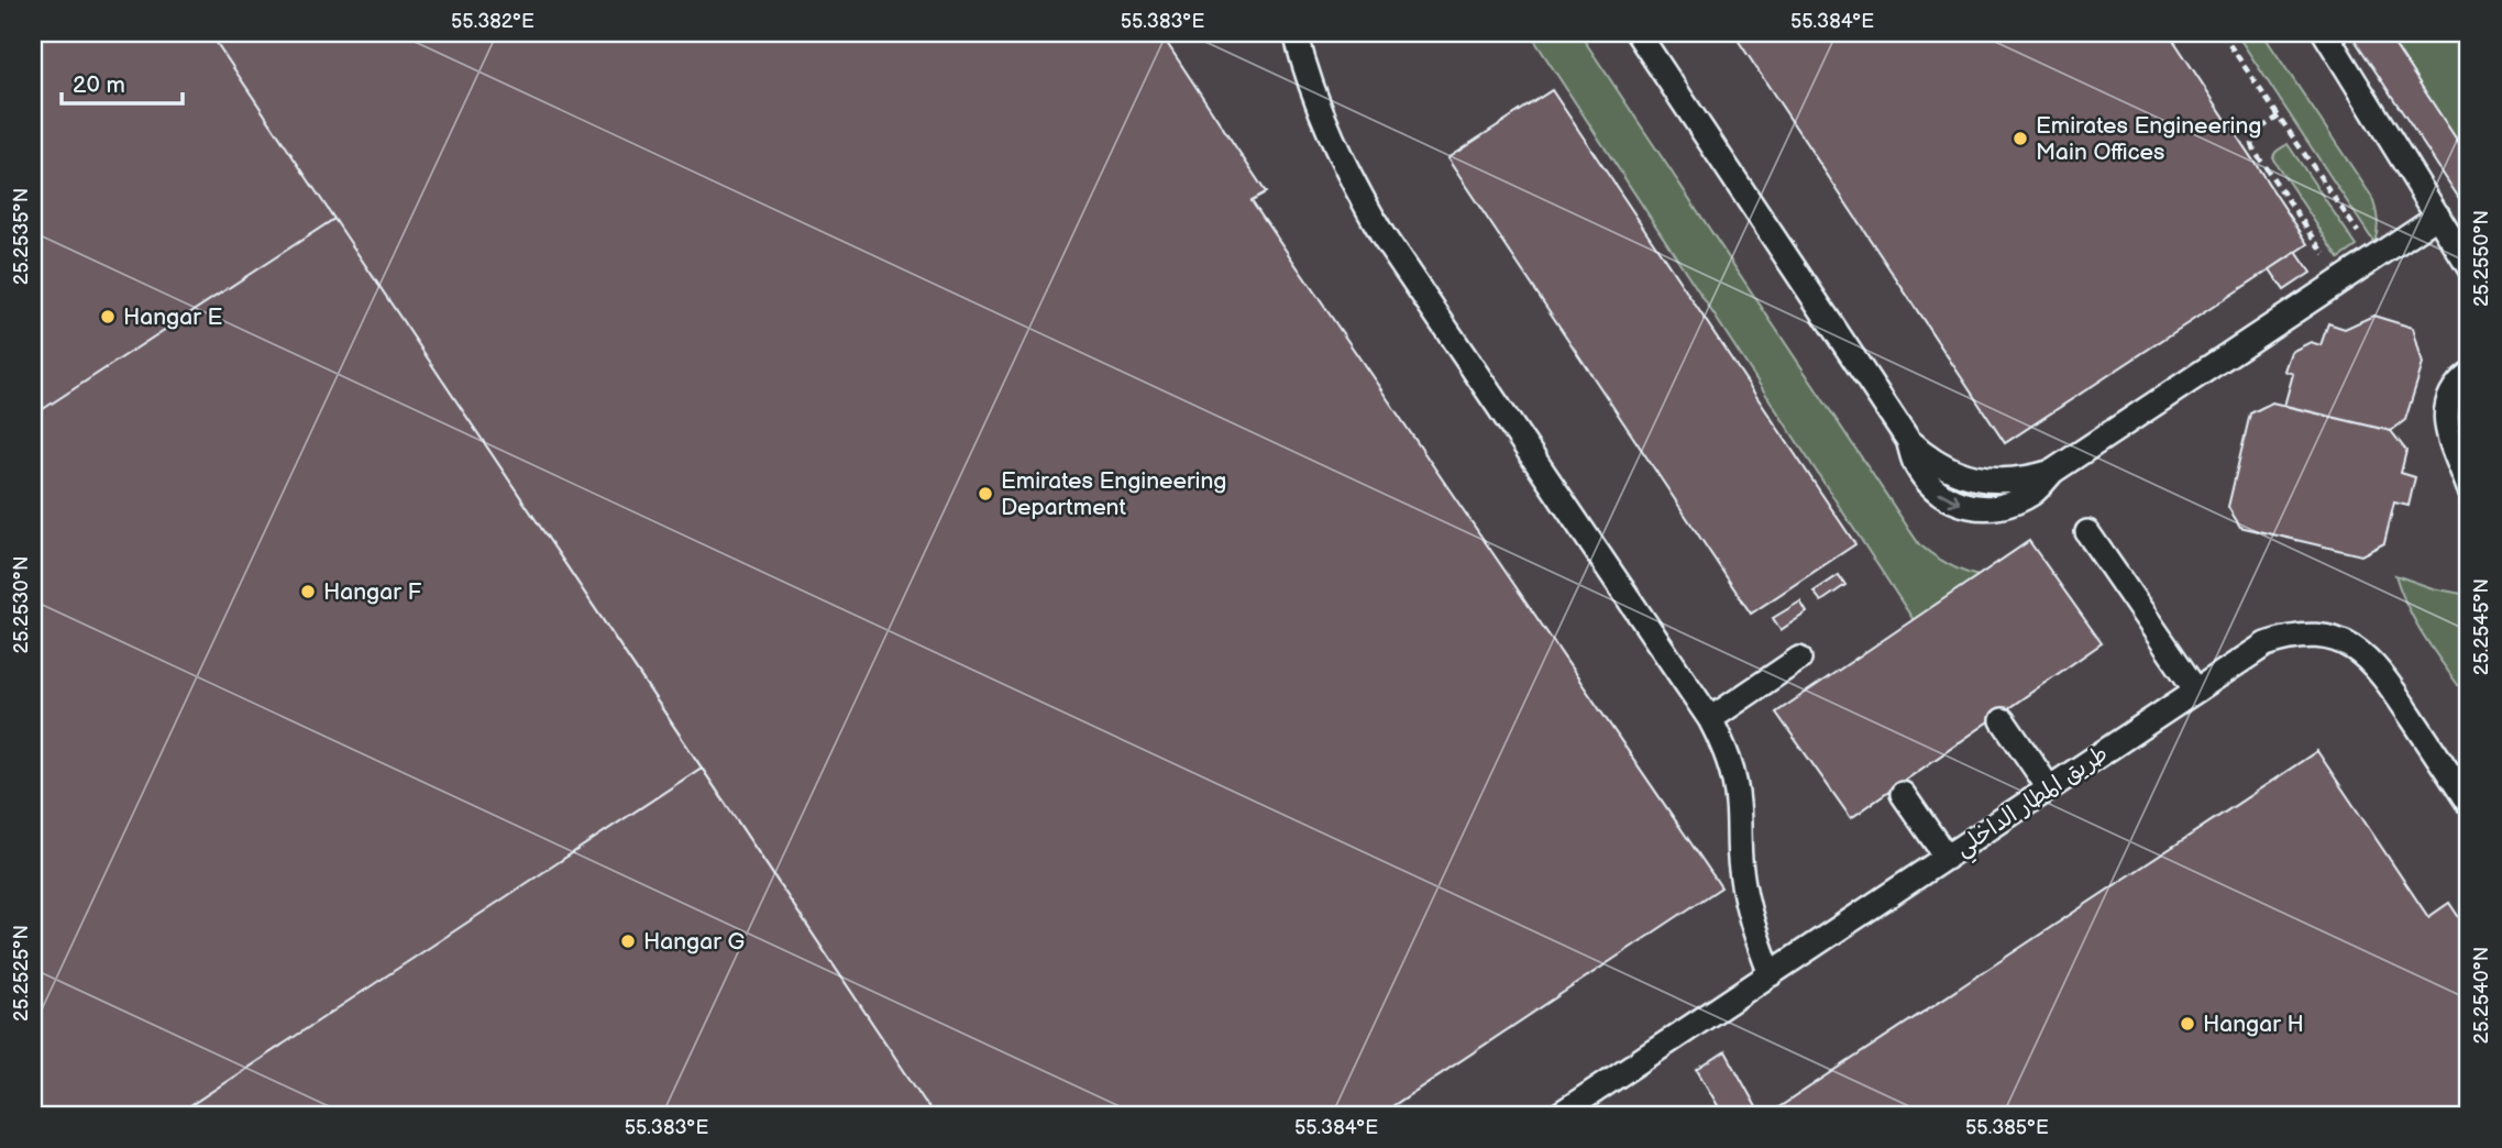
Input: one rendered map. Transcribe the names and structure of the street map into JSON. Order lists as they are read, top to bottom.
{
  "streets": {
    "lane": ["طريق المطار الداخلي"]
  },
  "places": [
    "Emirates Engineering Main Offices",
    "Hangar E",
    "Emirates Engineering Department",
    "Hangar F",
    "Hangar G",
    "Hangar H"
  ],
  "scale_bar": "20 m",
  "coordinates": [
    "55.382°E",
    "55.383°E",
    "55.384°E",
    "25.2535°N",
    "25.2550°N",
    "25.2530°N",
    "25.2545°N",
    "25.2525°N",
    "25.2540°N",
    "55.385°E"
  ]
}
